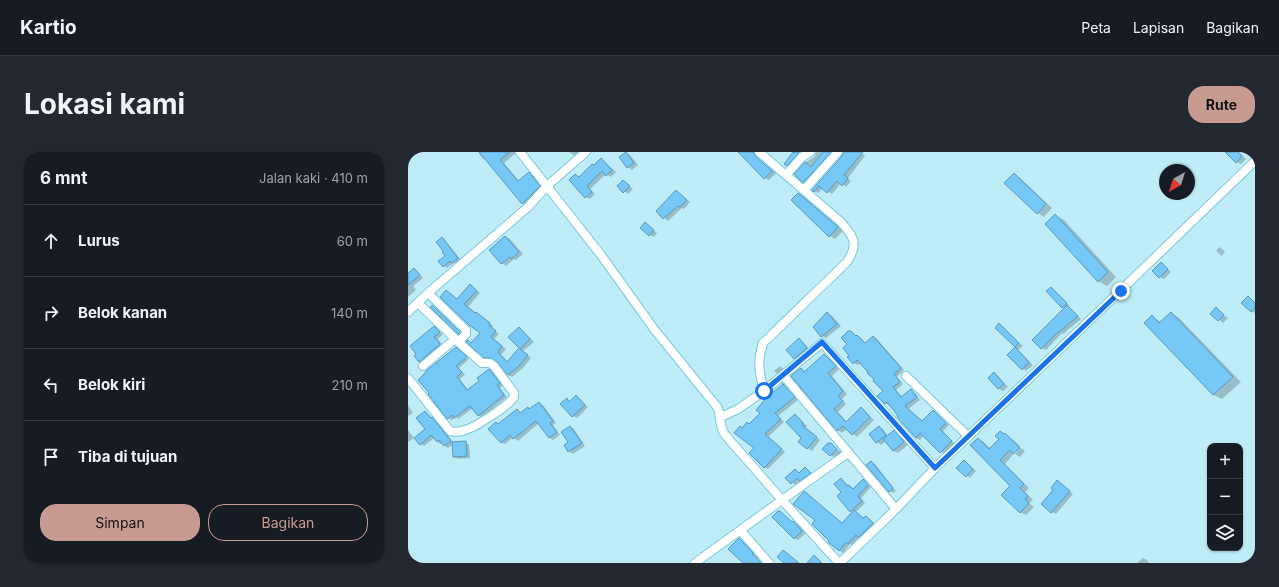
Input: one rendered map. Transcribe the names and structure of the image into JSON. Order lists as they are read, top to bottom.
{
  "north": "bottom left",
  "page": {
    "header": "Kartio",
    "nav": ["Peta", "Lapisan", "Bagikan"],
    "buttons": [
      "Rute",
      ["Simpan", "Bagikan"]
    ],
    "title": "Lokasi kami",
    "heading": ["6 mnt", "Jalan kaki · 410 m"],
    "list": [
      ["Lurus", "60 m"],
      ["Belok kanan", "140 m"],
      ["Belok kiri", "210 m"],
      "Tiba di tujuan"
    ],
    "map_buttons": ["+", "−"]
  }
}
